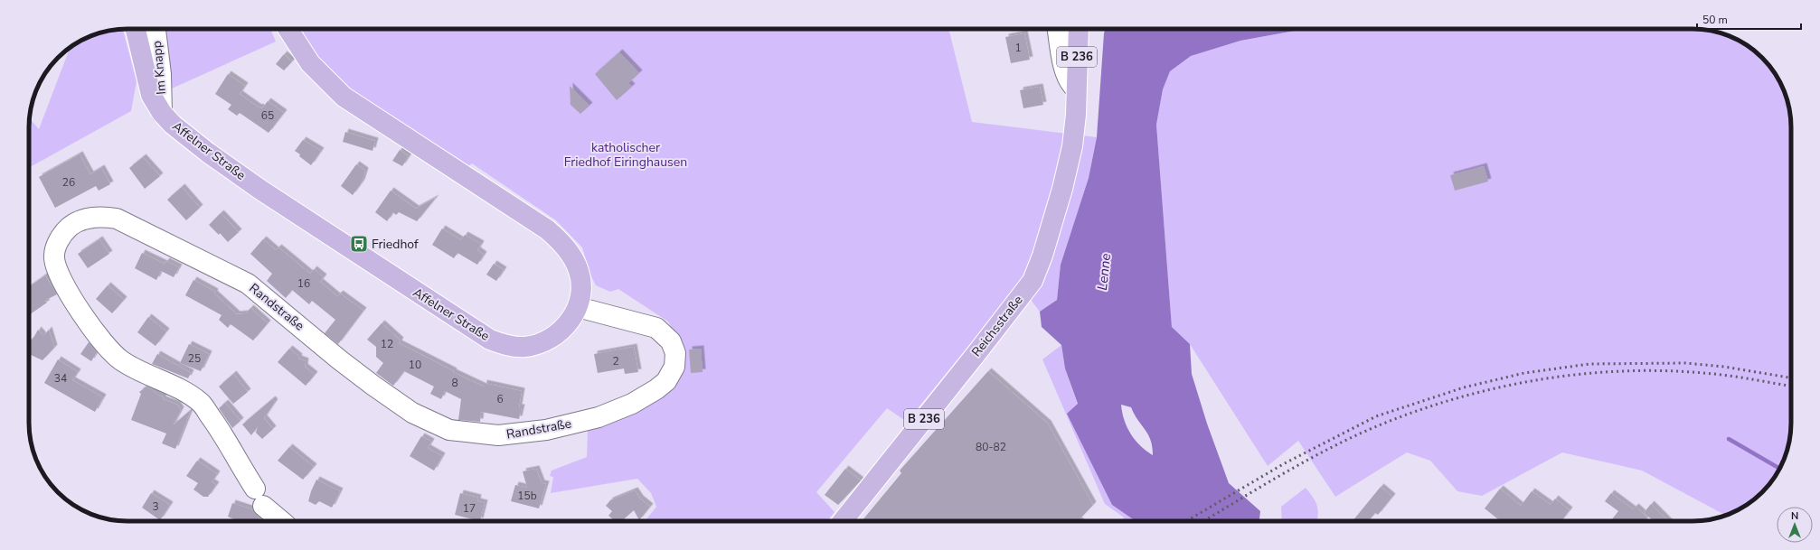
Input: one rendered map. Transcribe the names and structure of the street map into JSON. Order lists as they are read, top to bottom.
{
  "streets": {
    "main road": ["B 236", "Affelner Straße", "Reichsstraße"],
    "street": ["Im Knapp", "Randstraße"]
  },
  "crossings": [
    ["B 236", "Reichsstraße"],
    ["Im Knapp", "Affelner Straße"],
    ["Affelner Straße", "Randstraße"]
  ],
  "water": ["Lenne"],
  "parks": ["katholischer Friedhof Eiringhausen"],
  "places": {
    "bus stop": ["Friedhof"]
  },
  "house_numbers": [
    "1",
    "65",
    "26",
    "16",
    "12",
    "25",
    "2",
    "10",
    "34",
    "8",
    "6",
    "80-82",
    "15b",
    "3",
    "17"
  ],
  "scale_bar": "50 m",
  "north": "top"
}
